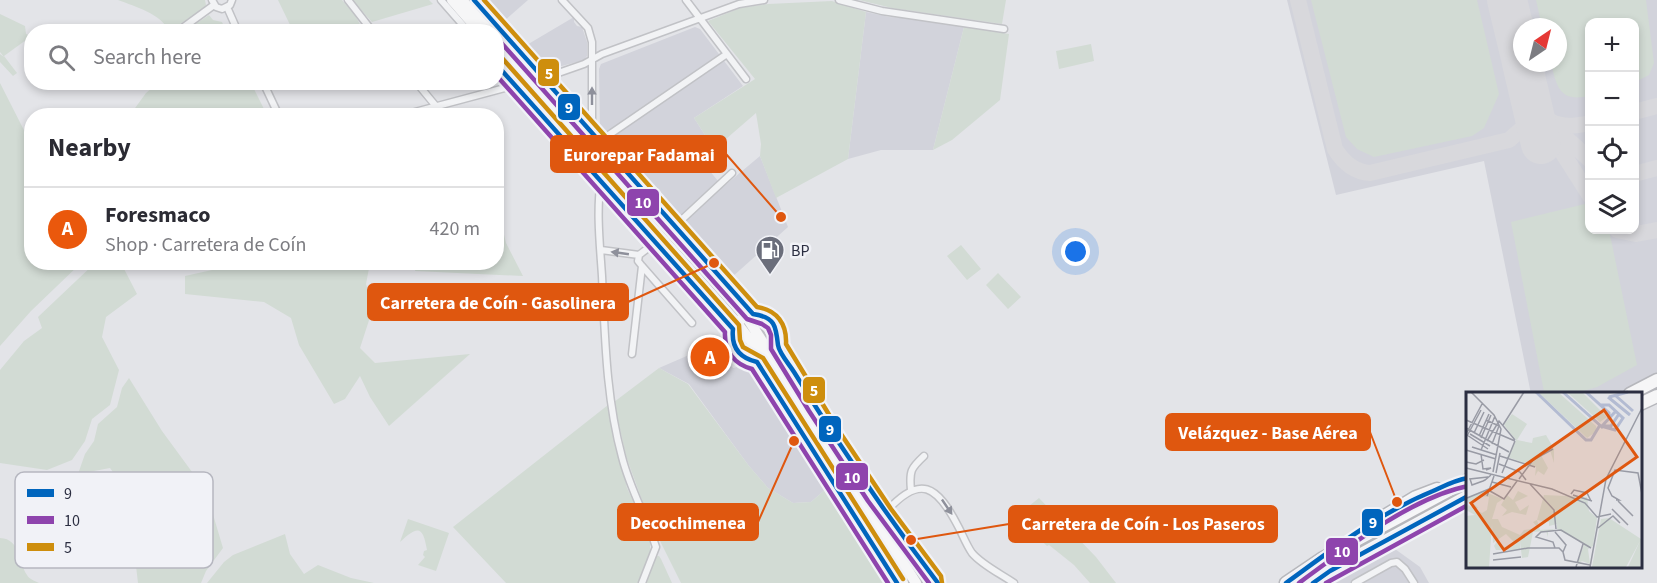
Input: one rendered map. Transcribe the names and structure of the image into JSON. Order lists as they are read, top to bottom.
{
  "places": {
    "other": [
      "Eurorepar Fadamai",
      "Carretera de Coín - Gasolinera",
      "Decochimenea",
      "Velázquez - Base Aérea",
      "Carretera de Coín - Los Paseros"
    ],
    "fuel station": ["BP"]
  },
  "lines": ["transit line 9", "transit line 5", "transit line 10"],
  "legend": ["9", "10", "5"],
  "north": "top right",
  "page": {
    "map_buttons": ["+", "−"],
    "search": "Search here",
    "heading": "Nearby",
    "list": [
      {
        "mark": "A",
        "name": "Foresmaco",
        "note": "Shop · Carretera de Coín",
        "value": "420 m"
      }
    ],
    "pins": "A"
  }
}
